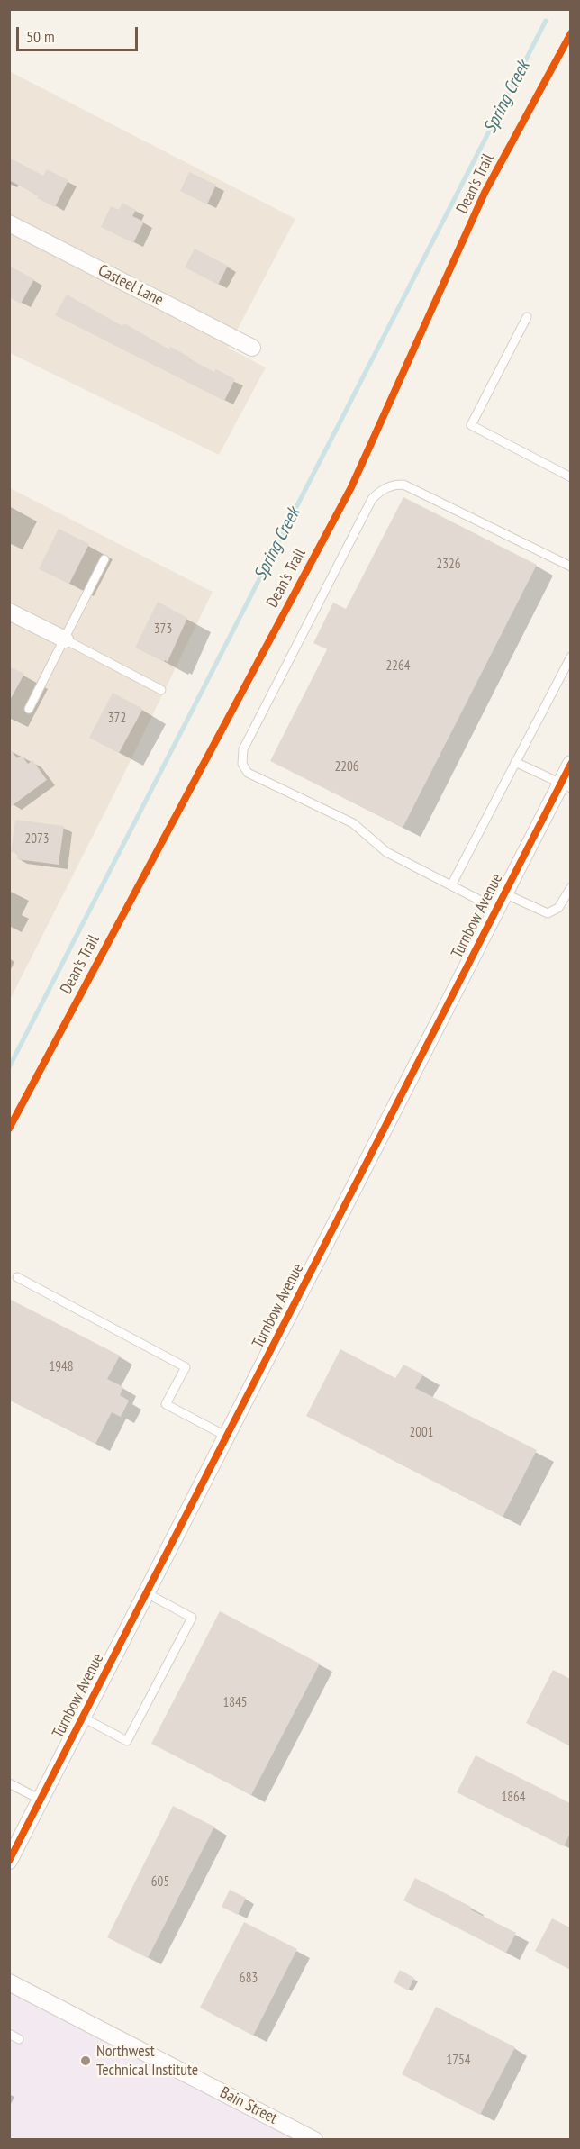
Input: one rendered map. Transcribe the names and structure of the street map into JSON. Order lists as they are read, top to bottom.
{
  "streets": {
    "street": ["Casteel Lane", "Turnbow Avenue", "Bain Street"],
    "cycle path": ["Dean's Trail"]
  },
  "water": ["Spring Creek"],
  "places": ["Northwest Technical Institute"],
  "house_numbers": [
    "2326",
    "373",
    "2264",
    "372",
    "2206",
    "2073",
    "1948",
    "2001",
    "1845",
    "1864",
    "605",
    "683",
    "1754"
  ],
  "scale_bar": "50 m"
}
